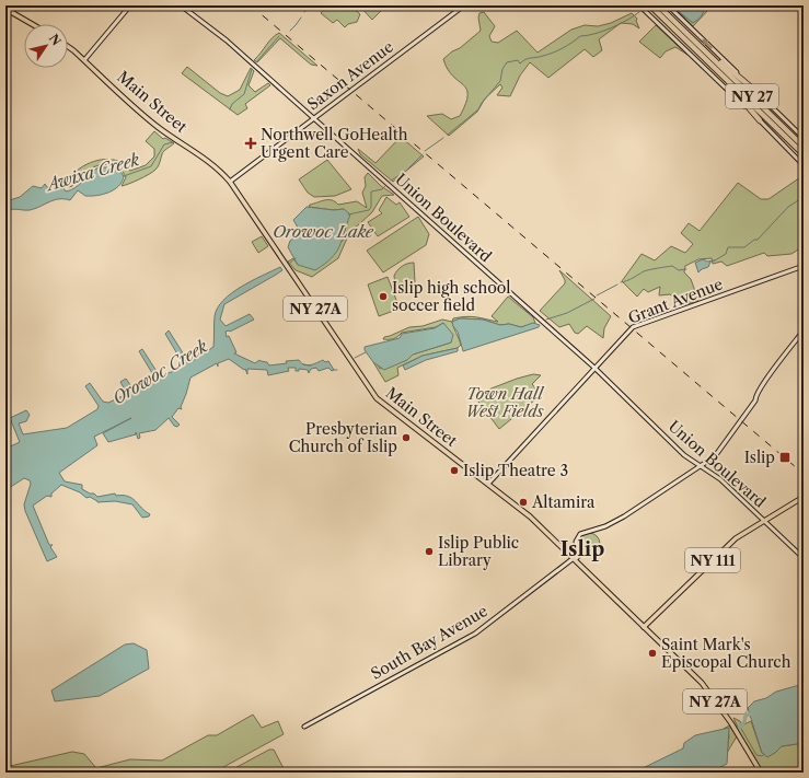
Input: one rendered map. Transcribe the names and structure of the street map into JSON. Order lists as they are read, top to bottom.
{
  "streets": {
    "highway": ["NY 27"],
    "main road": ["Main Street", "NY 27A", "NY 111"],
    "street": [
      "Saxon Avenue",
      "Union Boulevard",
      "Grant Avenue",
      "South Bay Avenue"
    ]
  },
  "crossings": [
    ["Saxon Avenue", "Main Street"],
    ["Saxon Avenue", "Union Boulevard"],
    ["Main Street", "Grant Avenue"],
    ["Main Street", "NY 111"],
    ["Main Street", "South Bay Avenue"],
    ["Union Boulevard", "Grant Avenue"],
    ["Union Boulevard", "NY 111"]
  ],
  "districts": ["Islip"],
  "water": ["Awixa Creek", "Orowoc Lake", "Orowoc Creek"],
  "parks": ["Town Hall West Fields"],
  "places": {
    "health": ["Northwell GoHealth Urgent Care"],
    "other": [
      "Islip high school soccer field",
      "Presbyterian Church of Islip",
      "Islip Theatre 3",
      "Altamira",
      "Islip Public Library",
      "Saint Mark's Episcopal Church"
    ],
    "transit": ["Islip"]
  },
  "north": "top right"
}
